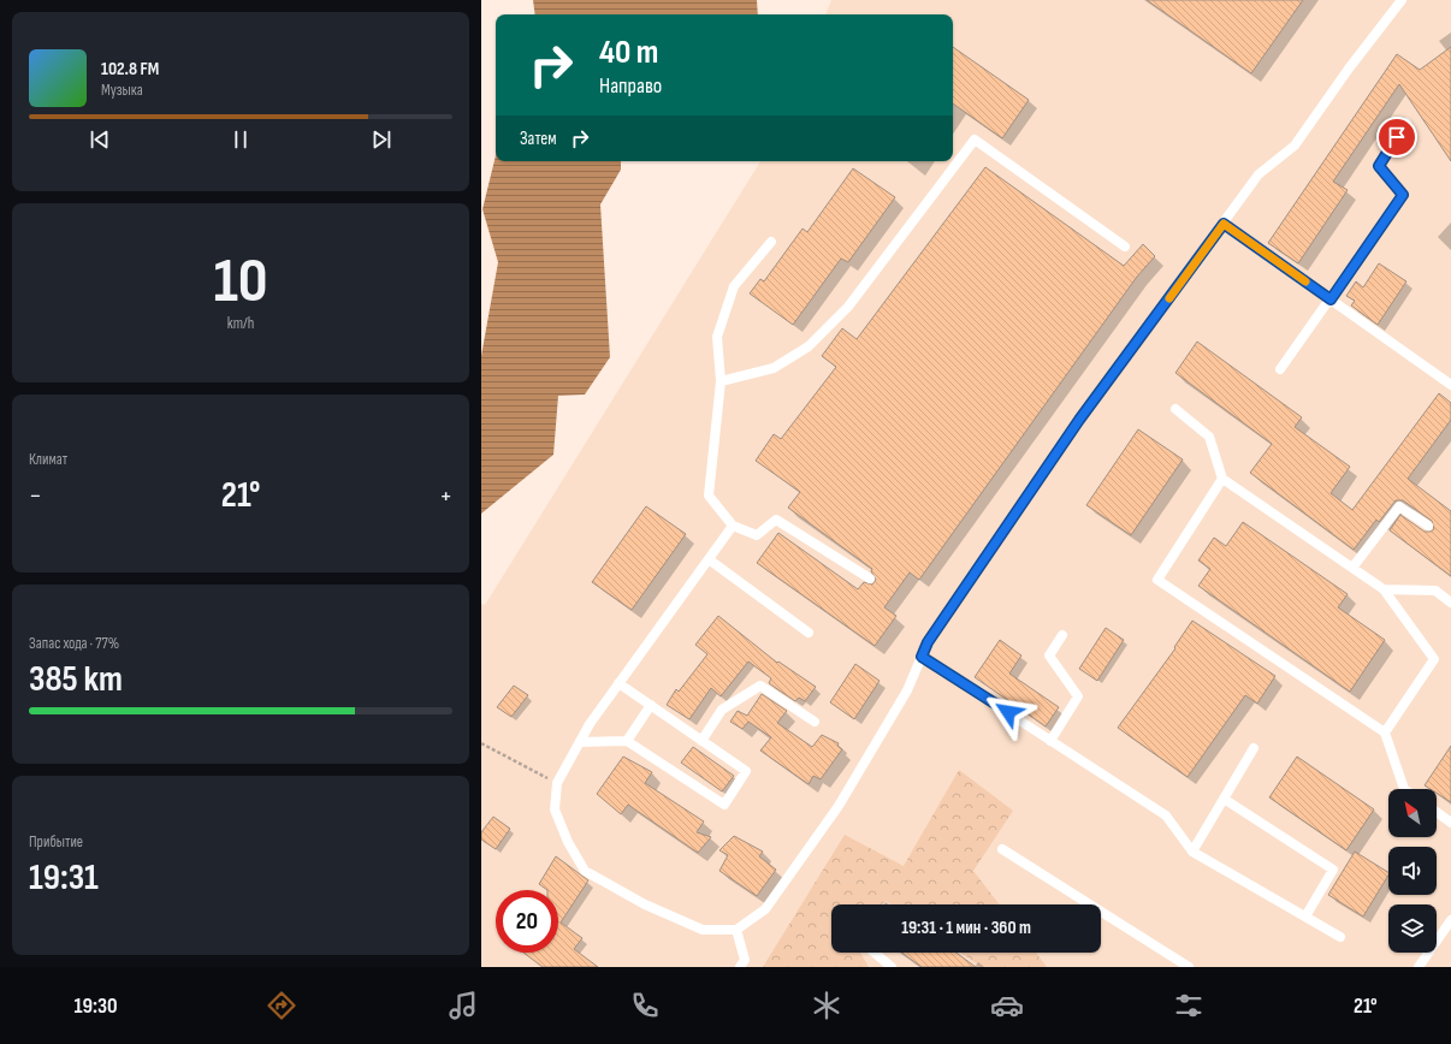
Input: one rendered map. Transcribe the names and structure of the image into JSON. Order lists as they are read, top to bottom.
{
  "north": "top left",
  "page": {
    "turn": ["40 m", "Направо"],
    "song": ["102.8 FM", "Музыка"],
    "then": "Затем",
    "tile": [
      ["10", "km/h"],
      "Климат",
      ["Запас хода · 77%", "385 km"],
      ["Прибытие", "19:31"]
    ],
    "heat": ["−", "21°", "+"],
    "limit": "20",
    "trip": "19:31 · 1 мин · 360 m",
    "tabs": ["19:30", "21°"]
  }
}
